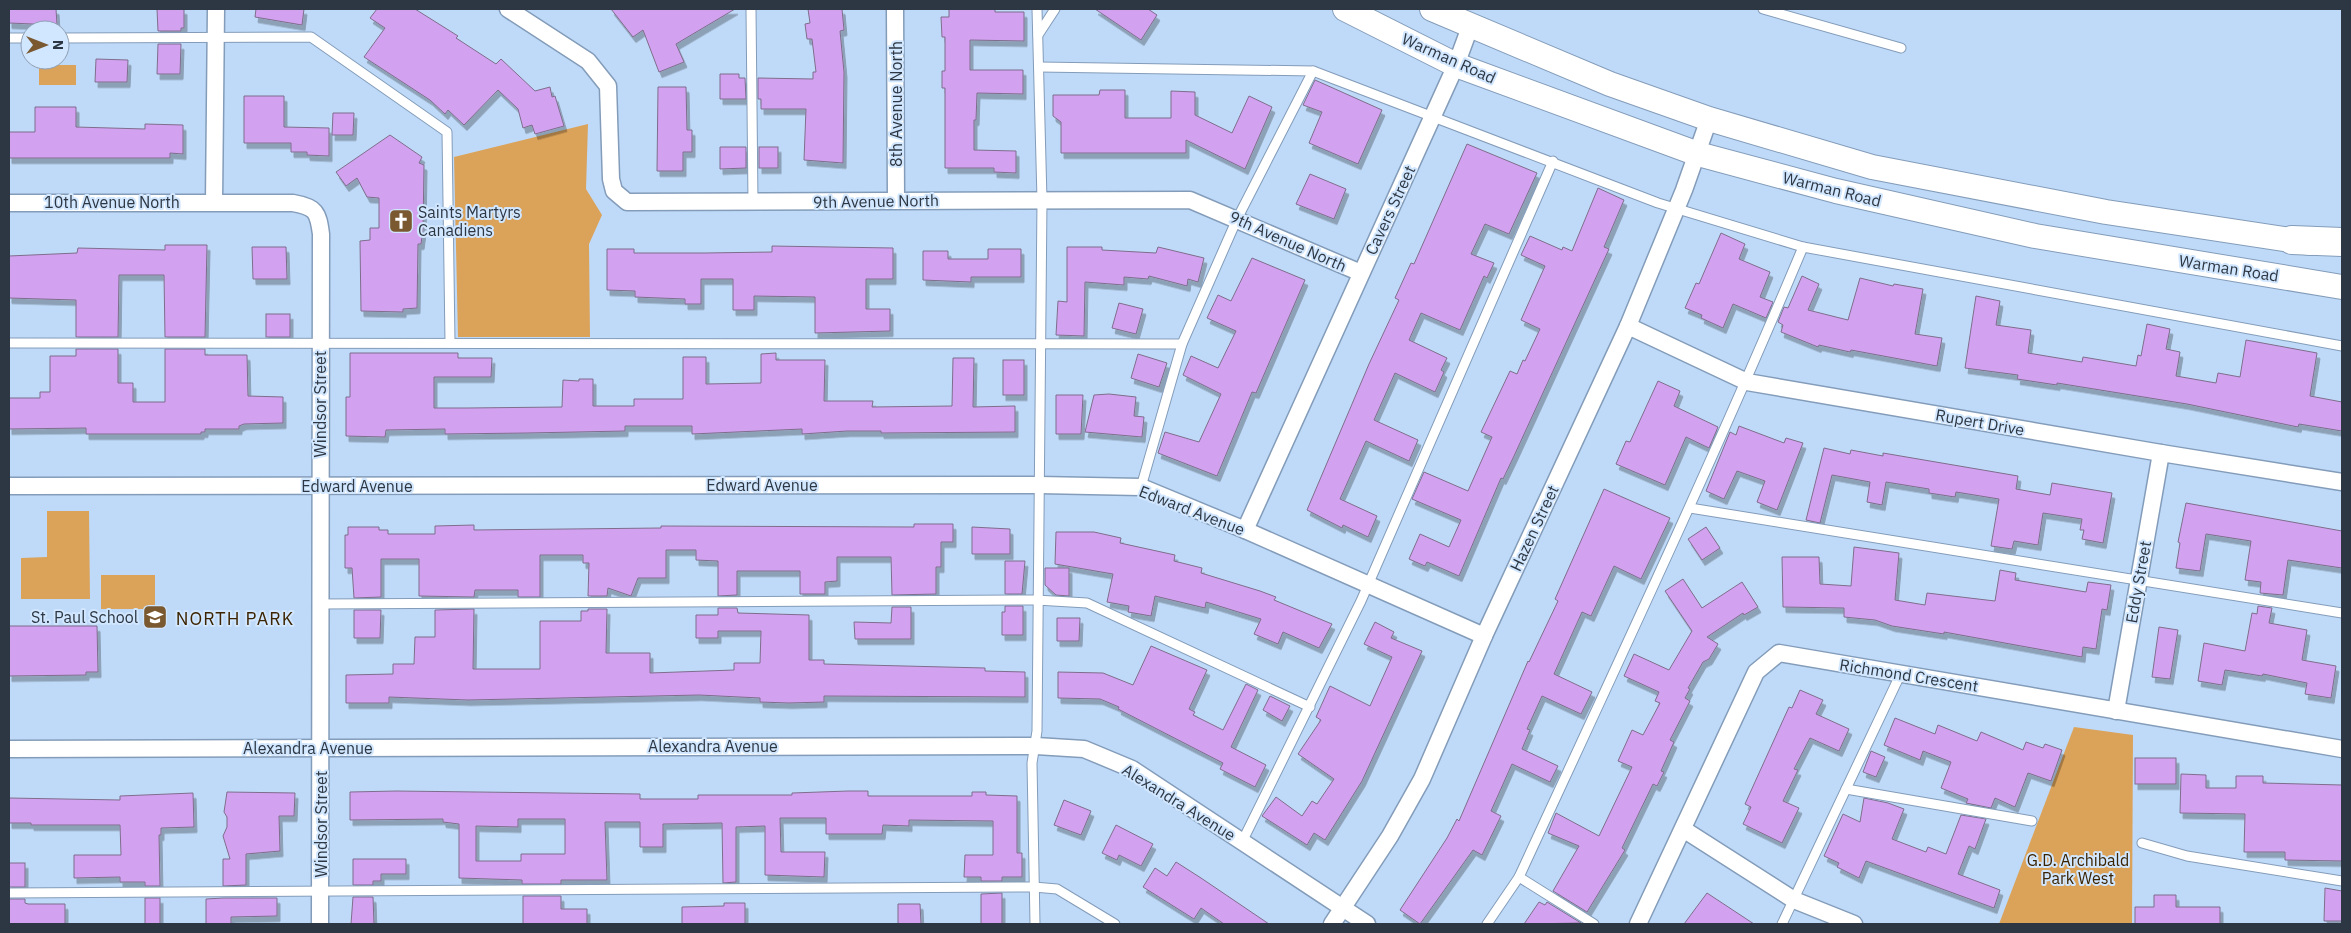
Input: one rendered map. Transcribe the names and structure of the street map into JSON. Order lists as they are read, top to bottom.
{
  "streets": {
    "main road": ["Warman Road"],
    "street": [
      "8th Avenue North",
      "9th Avenue North",
      "10th Avenue North",
      "Cavers Street",
      "Windsor Street",
      "Rupert Drive",
      "Edward Avenue",
      "Hazen Street",
      "Eddy Street",
      "Richmond Crescent",
      "Alexandra Avenue"
    ]
  },
  "crossings": [
    ["Warman Road", "Cavers Street"],
    ["Warman Road", "Hazen Street"],
    ["8th Avenue North", "9th Avenue North"],
    ["9th Avenue North", "Cavers Street"],
    ["10th Avenue North", "Windsor Street"],
    ["Cavers Street", "Edward Avenue"],
    ["Windsor Street", "Edward Avenue"],
    ["Windsor Street", "Alexandra Avenue"],
    ["Rupert Drive", "Hazen Street"],
    ["Rupert Drive", "Eddy Street"],
    ["Edward Avenue", "Hazen Street"],
    ["Hazen Street", "Alexandra Avenue"],
    ["Eddy Street", "Richmond Crescent"]
  ],
  "districts": ["NORTH PARK"],
  "parks": ["G.D. Archibald Park West"],
  "places": {
    "church": ["Saints Martyrs Canadiens"],
    "school or university": ["St. Paul School"]
  },
  "north": "right"
}
